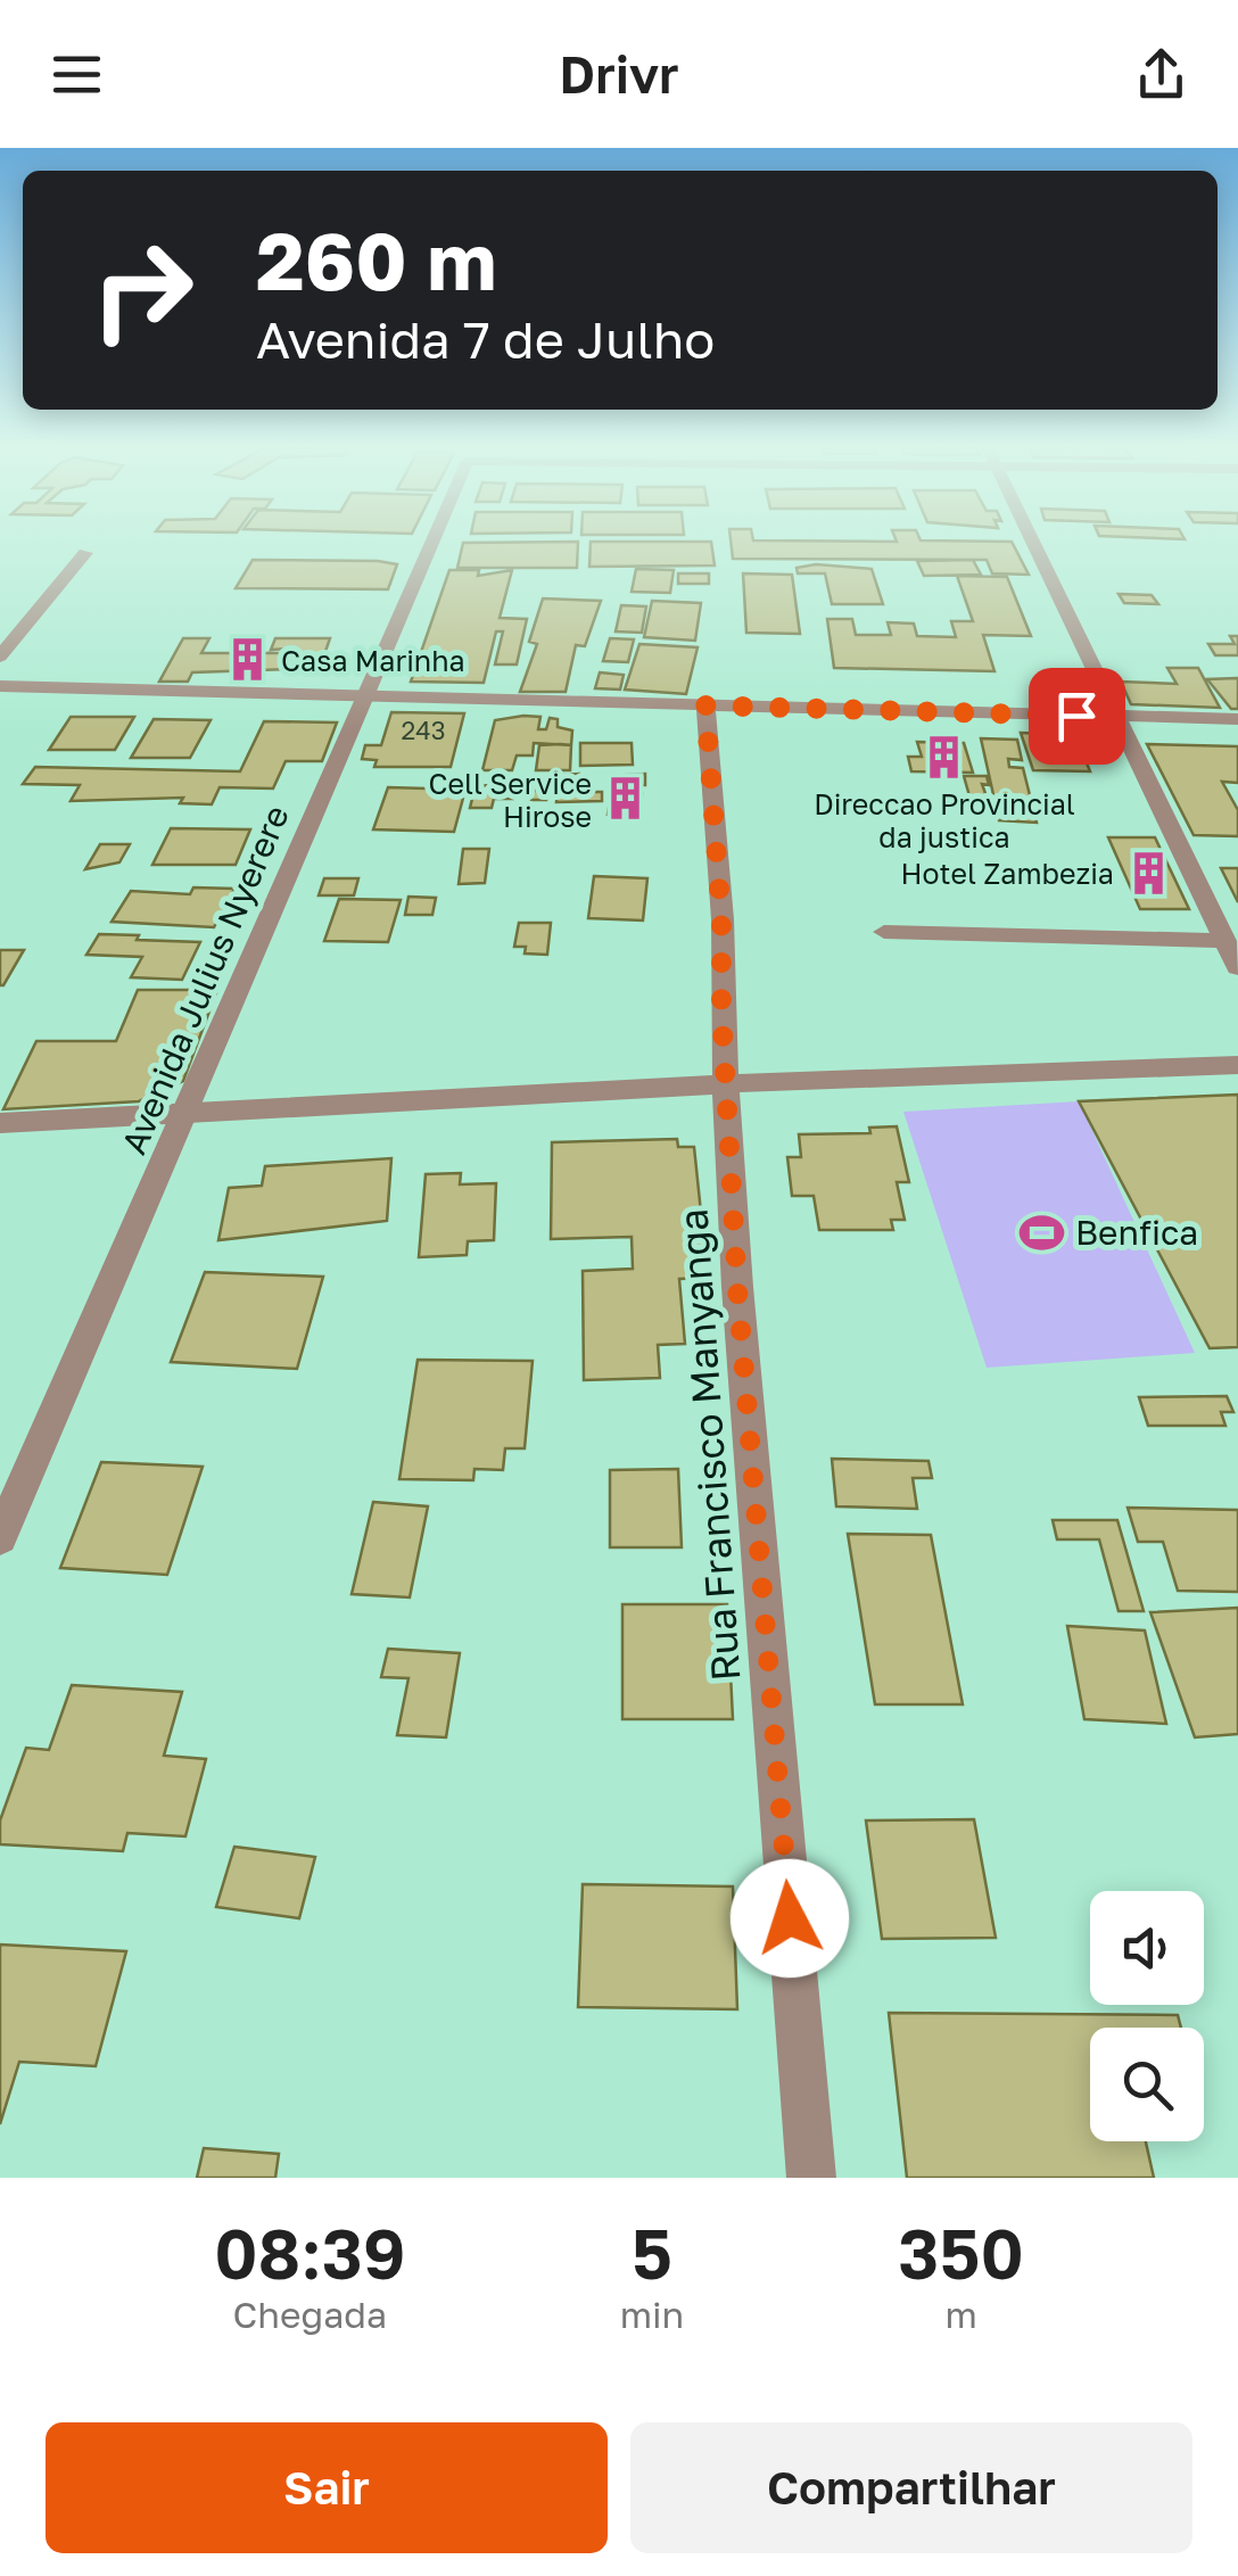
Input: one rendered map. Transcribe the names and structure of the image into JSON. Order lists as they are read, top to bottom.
{
  "streets": {
    "street": ["Avenida Julius Nyerere", "Rua Francisco Manyanga"]
  },
  "places": {
    "building": [
      "Casa Marinha",
      "Direccao Provincial da justica",
      "Cell Service Hirose",
      "Hotel Zambezia"
    ],
    "sports": ["Benfica"]
  },
  "house_numbers": ["243"],
  "page": {
    "header": "Drivr",
    "turn": ["260 m", "Avenida 7 de Julho"],
    "eta": [
      "08:39",
      "Chegada",
      "5",
      "min",
      "350",
      "m"
    ],
    "buttons": ["Sair", "Compartilhar"]
  }
}
